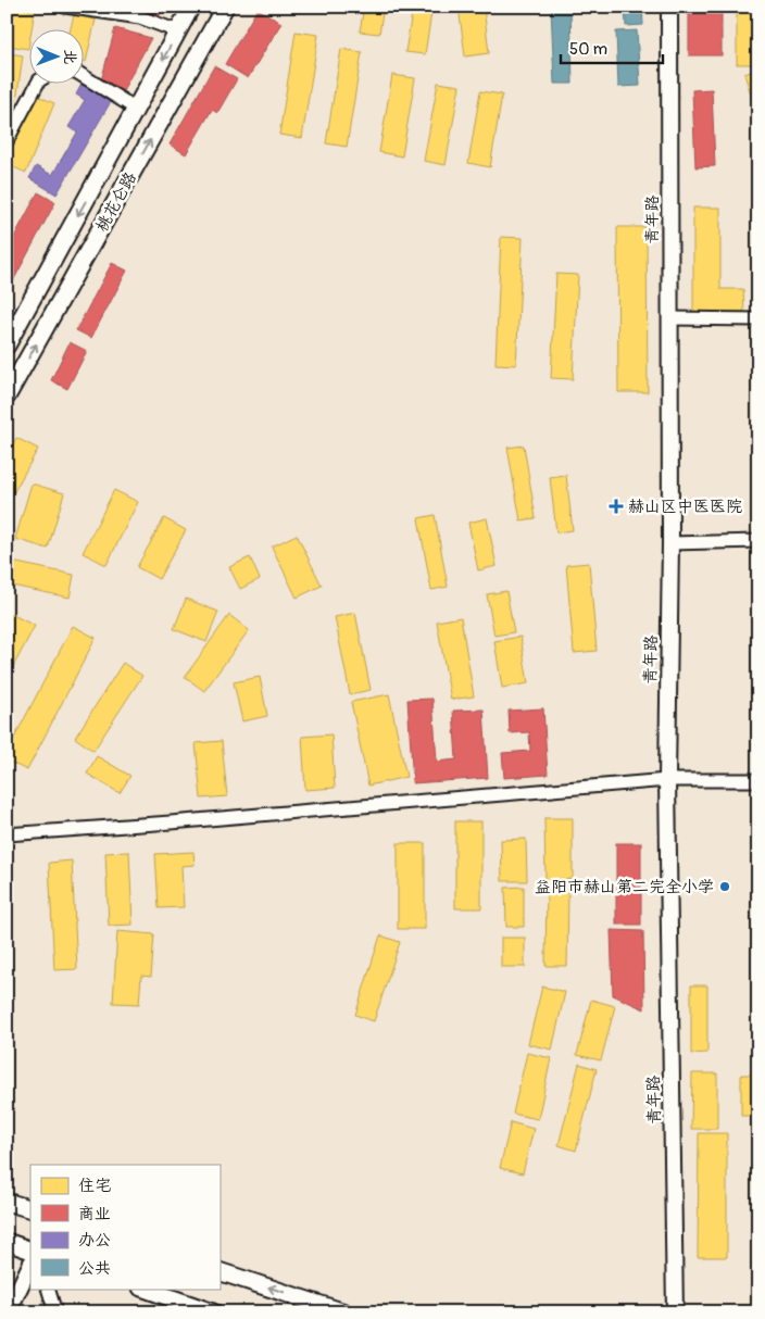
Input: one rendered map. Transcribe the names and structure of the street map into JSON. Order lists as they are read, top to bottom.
{
  "streets": {
    "main road": ["桃花仑路"],
    "street": ["青年路"]
  },
  "places": {
    "health": ["赫山区中医医院"],
    "other": ["益阳市赫山第二完全小学"]
  },
  "legend": [
    "住宅",
    "商业",
    "办公",
    "公共"
  ],
  "scale_bar": "50 m",
  "north": "right"
}
